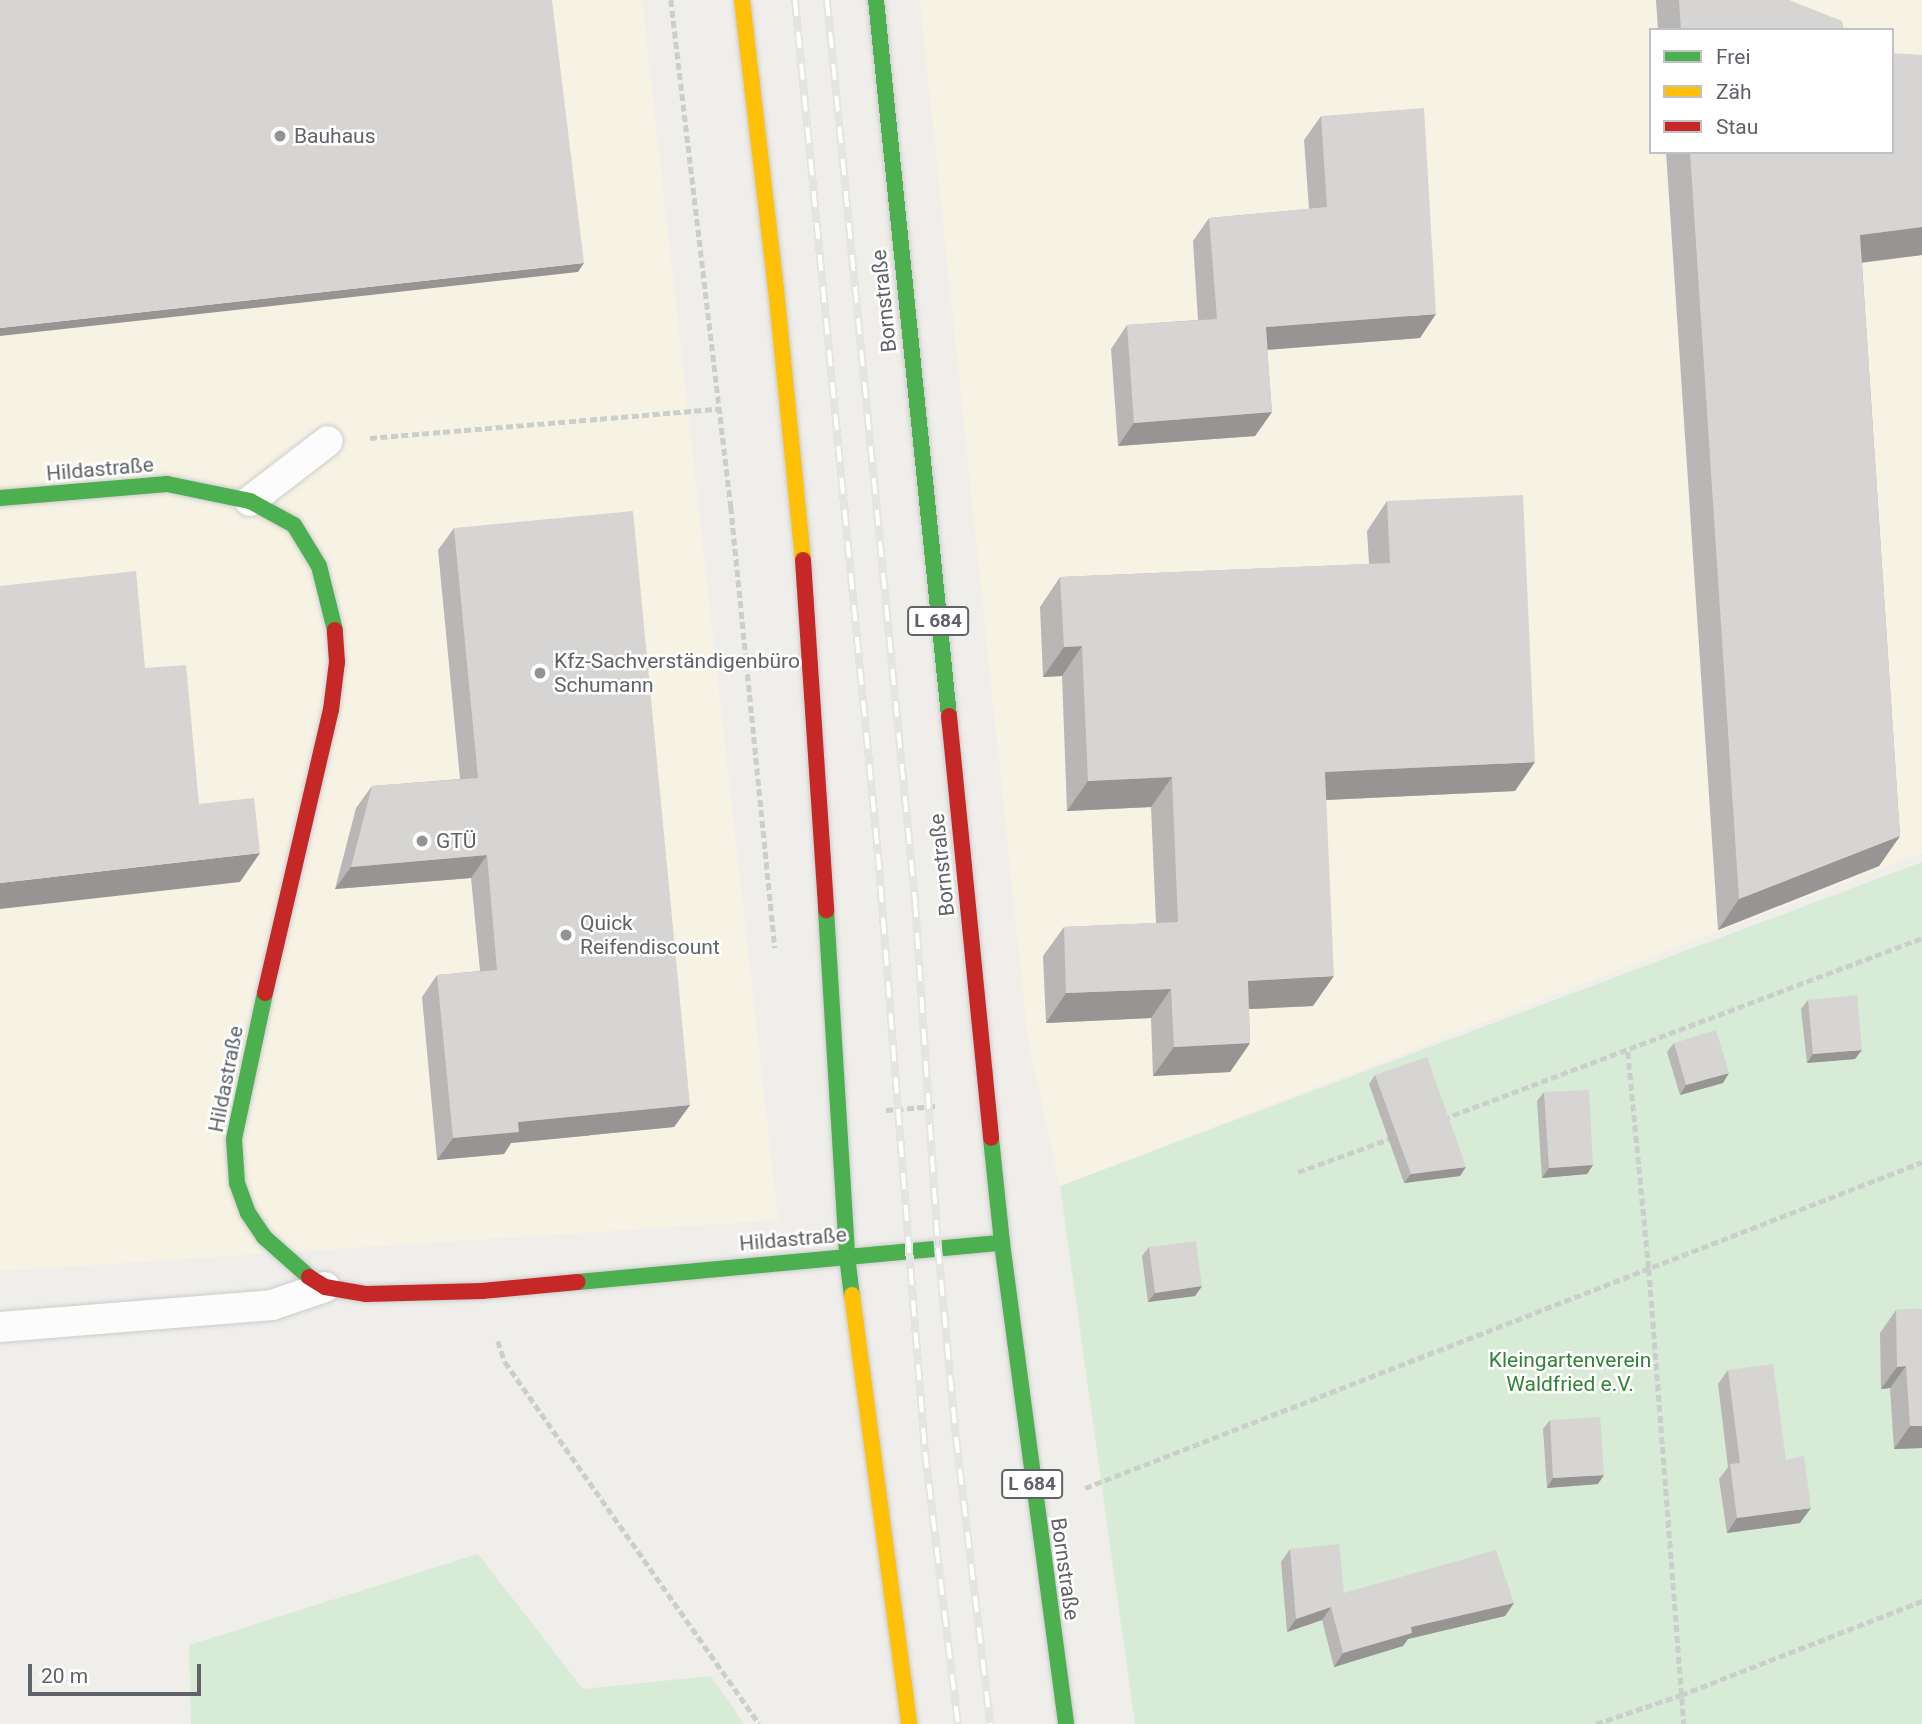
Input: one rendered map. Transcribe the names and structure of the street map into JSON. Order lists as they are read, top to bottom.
{
  "streets": {
    "main road": ["Bornstraße", "Hildastraße", "L 684"]
  },
  "crossings": [
    ["Bornstraße", "Hildastraße"]
  ],
  "parks": ["Kleingartenverein Waldfried e.V."],
  "places": [
    "Bauhaus",
    "Kfz-Sachverständigenbüro Schumann",
    "GTÜ",
    "Quick Reifendiscount"
  ],
  "legend": ["Frei", "Zäh", "Stau"],
  "scale_bar": "20 m"
}
